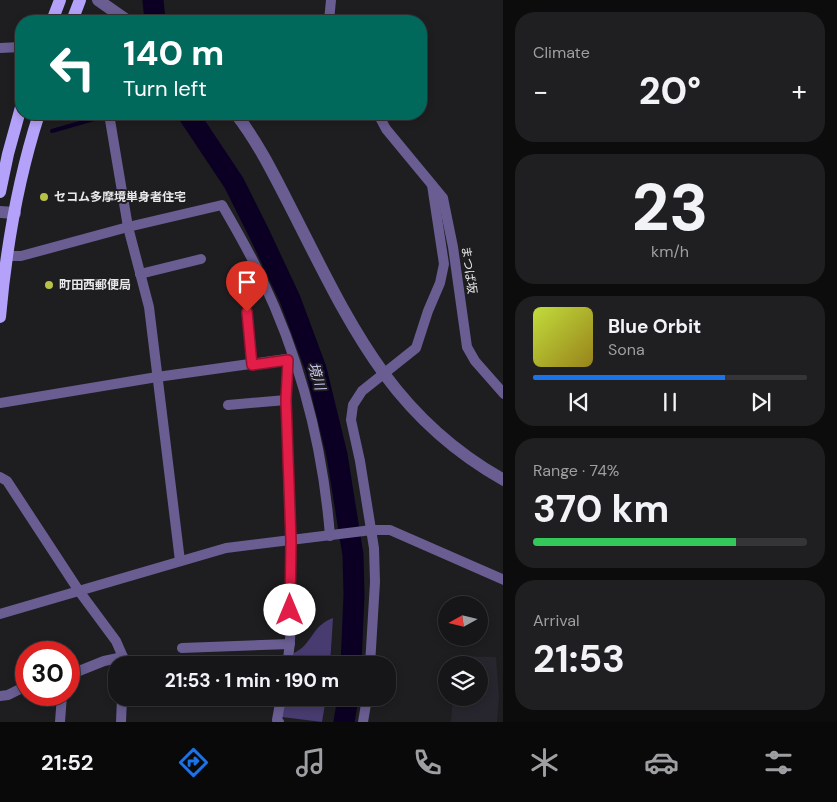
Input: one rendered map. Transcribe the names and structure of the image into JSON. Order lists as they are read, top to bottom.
{
  "streets": {
    "street": ["まつば坂"]
  },
  "water": ["境川"],
  "places": ["セコム多摩境単身者住宅", "町田西郵便局"],
  "north": "left",
  "page": {
    "tile": [
      "Climate",
      ["23", "km/h"],
      ["Range · 74%", "370 km"],
      ["Arrival", "21:53"]
    ],
    "turn": ["140 m", "Turn left"],
    "heat": ["−", "20°", "+"],
    "song": ["Blue Orbit", "Sona"],
    "limit": "30",
    "trip": "21:53 · 1 min · 190 m",
    "tabs": "21:52"
  }
}
